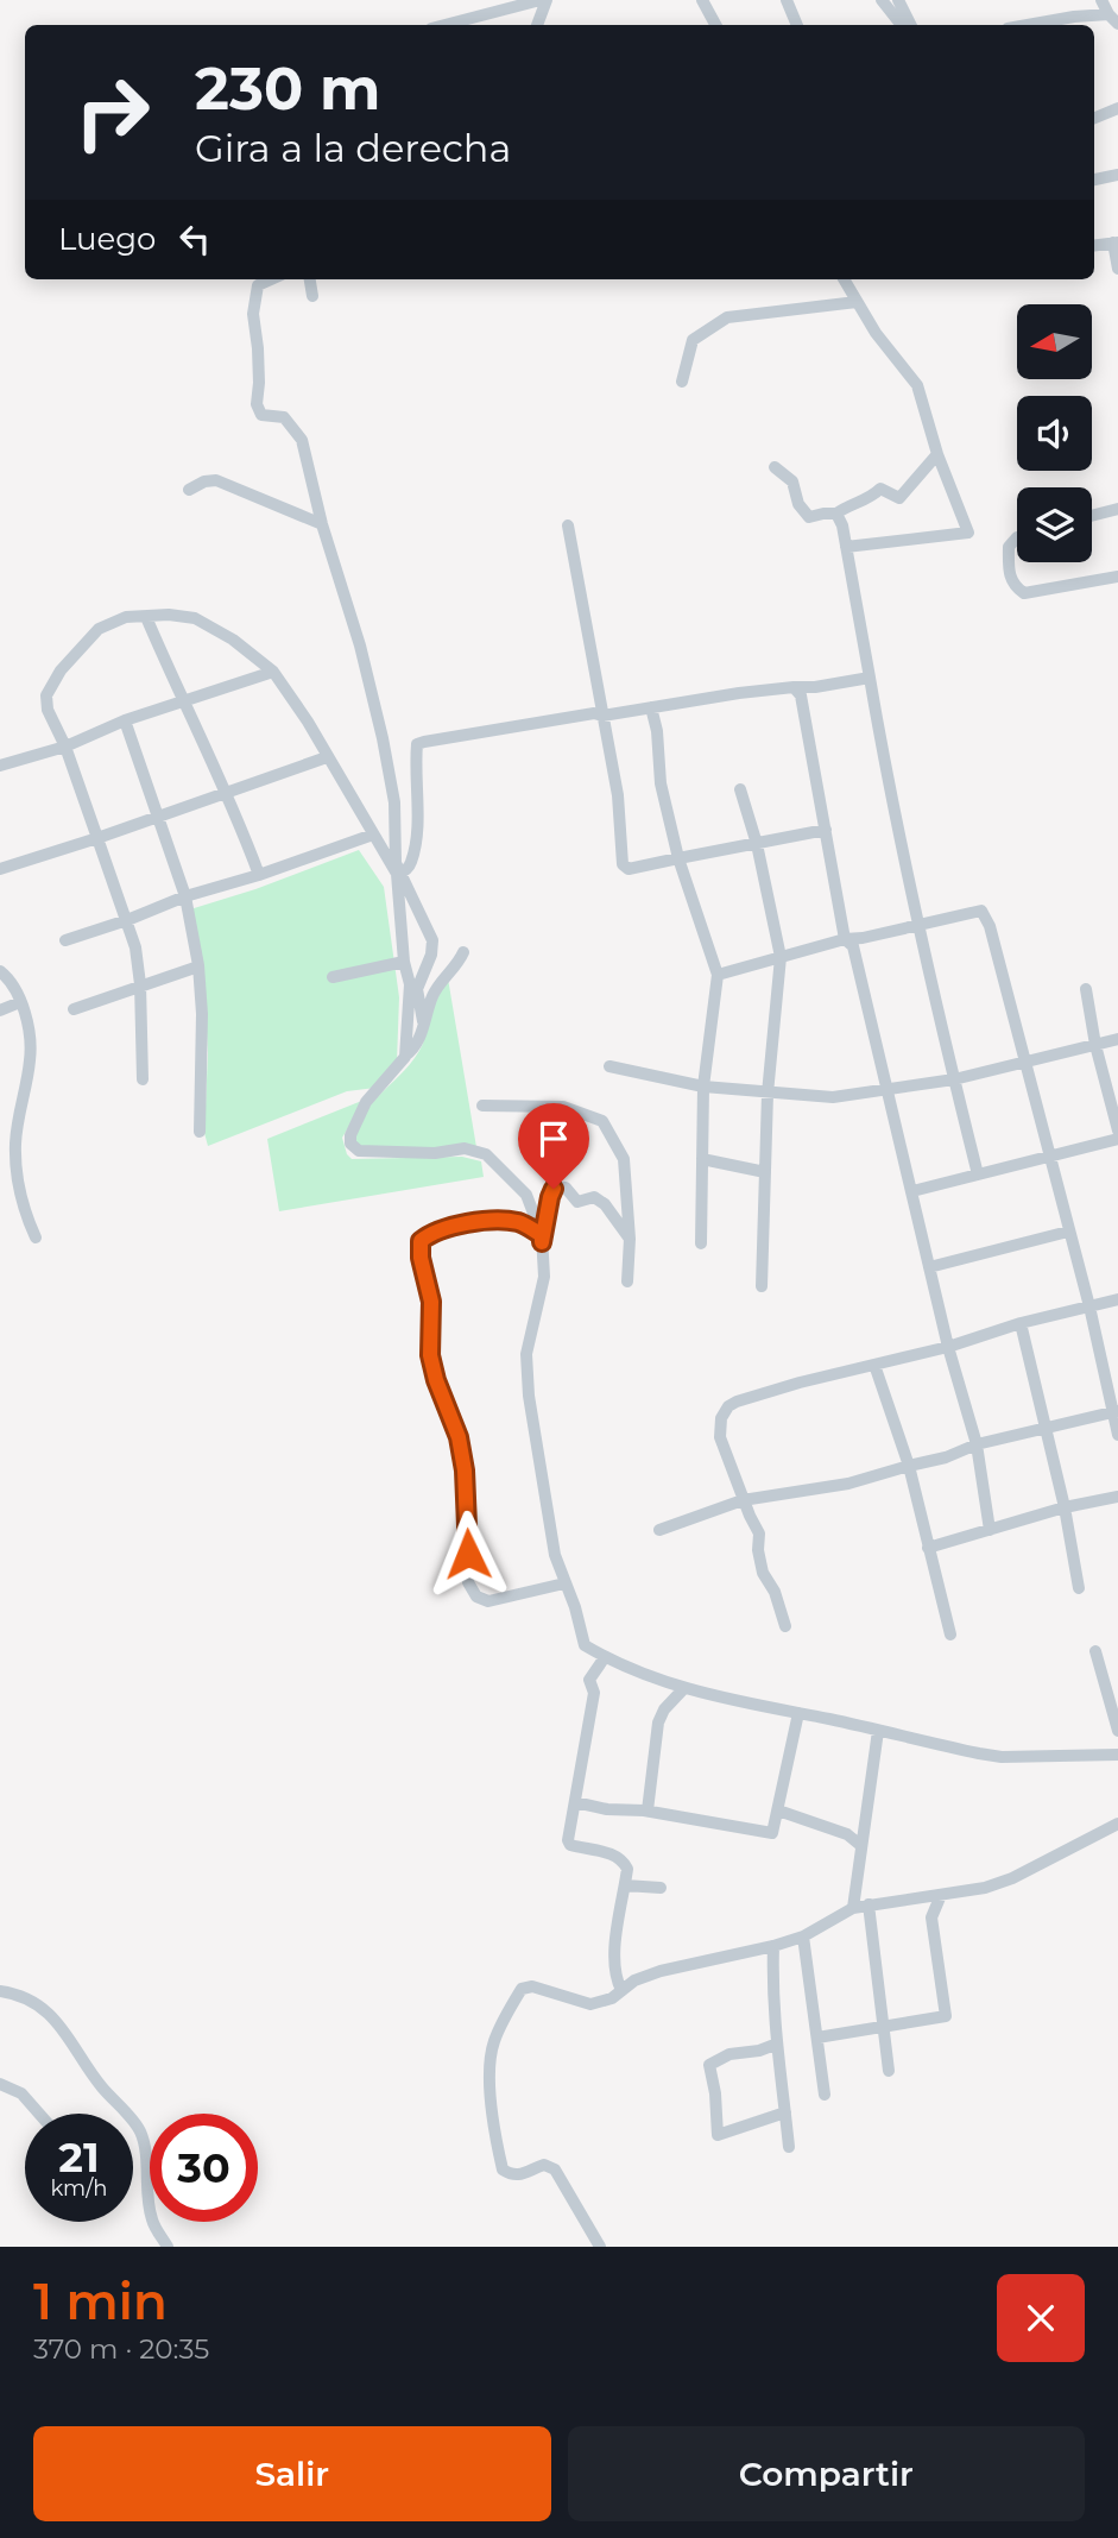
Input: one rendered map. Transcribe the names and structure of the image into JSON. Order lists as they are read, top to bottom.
{
  "north": "left",
  "page": {
    "turn": ["230 m", "Gira a la derecha"],
    "then": "Luego",
    "speed": "21 km/h",
    "limit": "30",
    "heading": ["1 min", "370 m · 20:35"],
    "buttons": ["Salir", "Compartir"]
  }
}
